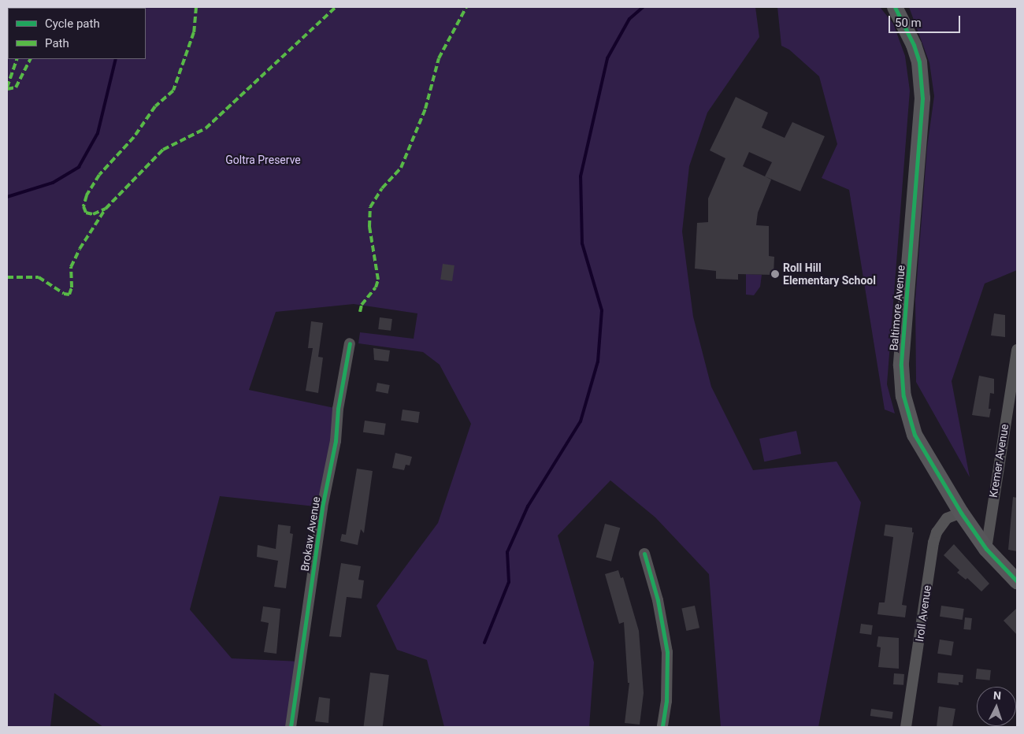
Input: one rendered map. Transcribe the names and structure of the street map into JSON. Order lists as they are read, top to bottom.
{
  "streets": {
    "street": [
      "Baltimore Avenue",
      "Kremer Avenue",
      "Brokaw Avenue",
      "Iroll Avenue"
    ]
  },
  "crossings": [
    ["Baltimore Avenue", "Kremer Avenue"],
    ["Baltimore Avenue", "Iroll Avenue"]
  ],
  "parks": ["Goltra Preserve"],
  "places": ["Roll Hill Elementary School"],
  "legend": ["Cycle path", "Path"],
  "scale_bar": "50 m",
  "north": "top"
}
